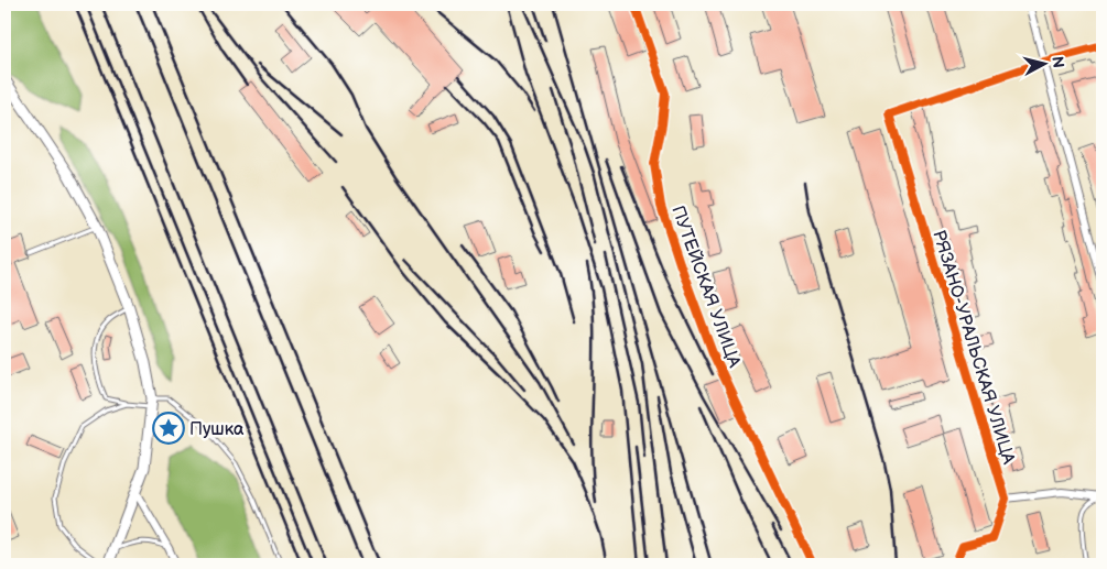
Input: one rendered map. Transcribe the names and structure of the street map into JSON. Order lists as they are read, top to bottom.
{
  "streets": {
    "street": ["ПУТЕЙСКАЯ УЛИЦА", "РЯЗАНО-УРАЛЬСКАЯ УЛИЦА"]
  },
  "places": {
    "place": ["Пушка"]
  },
  "north": "right"
}
